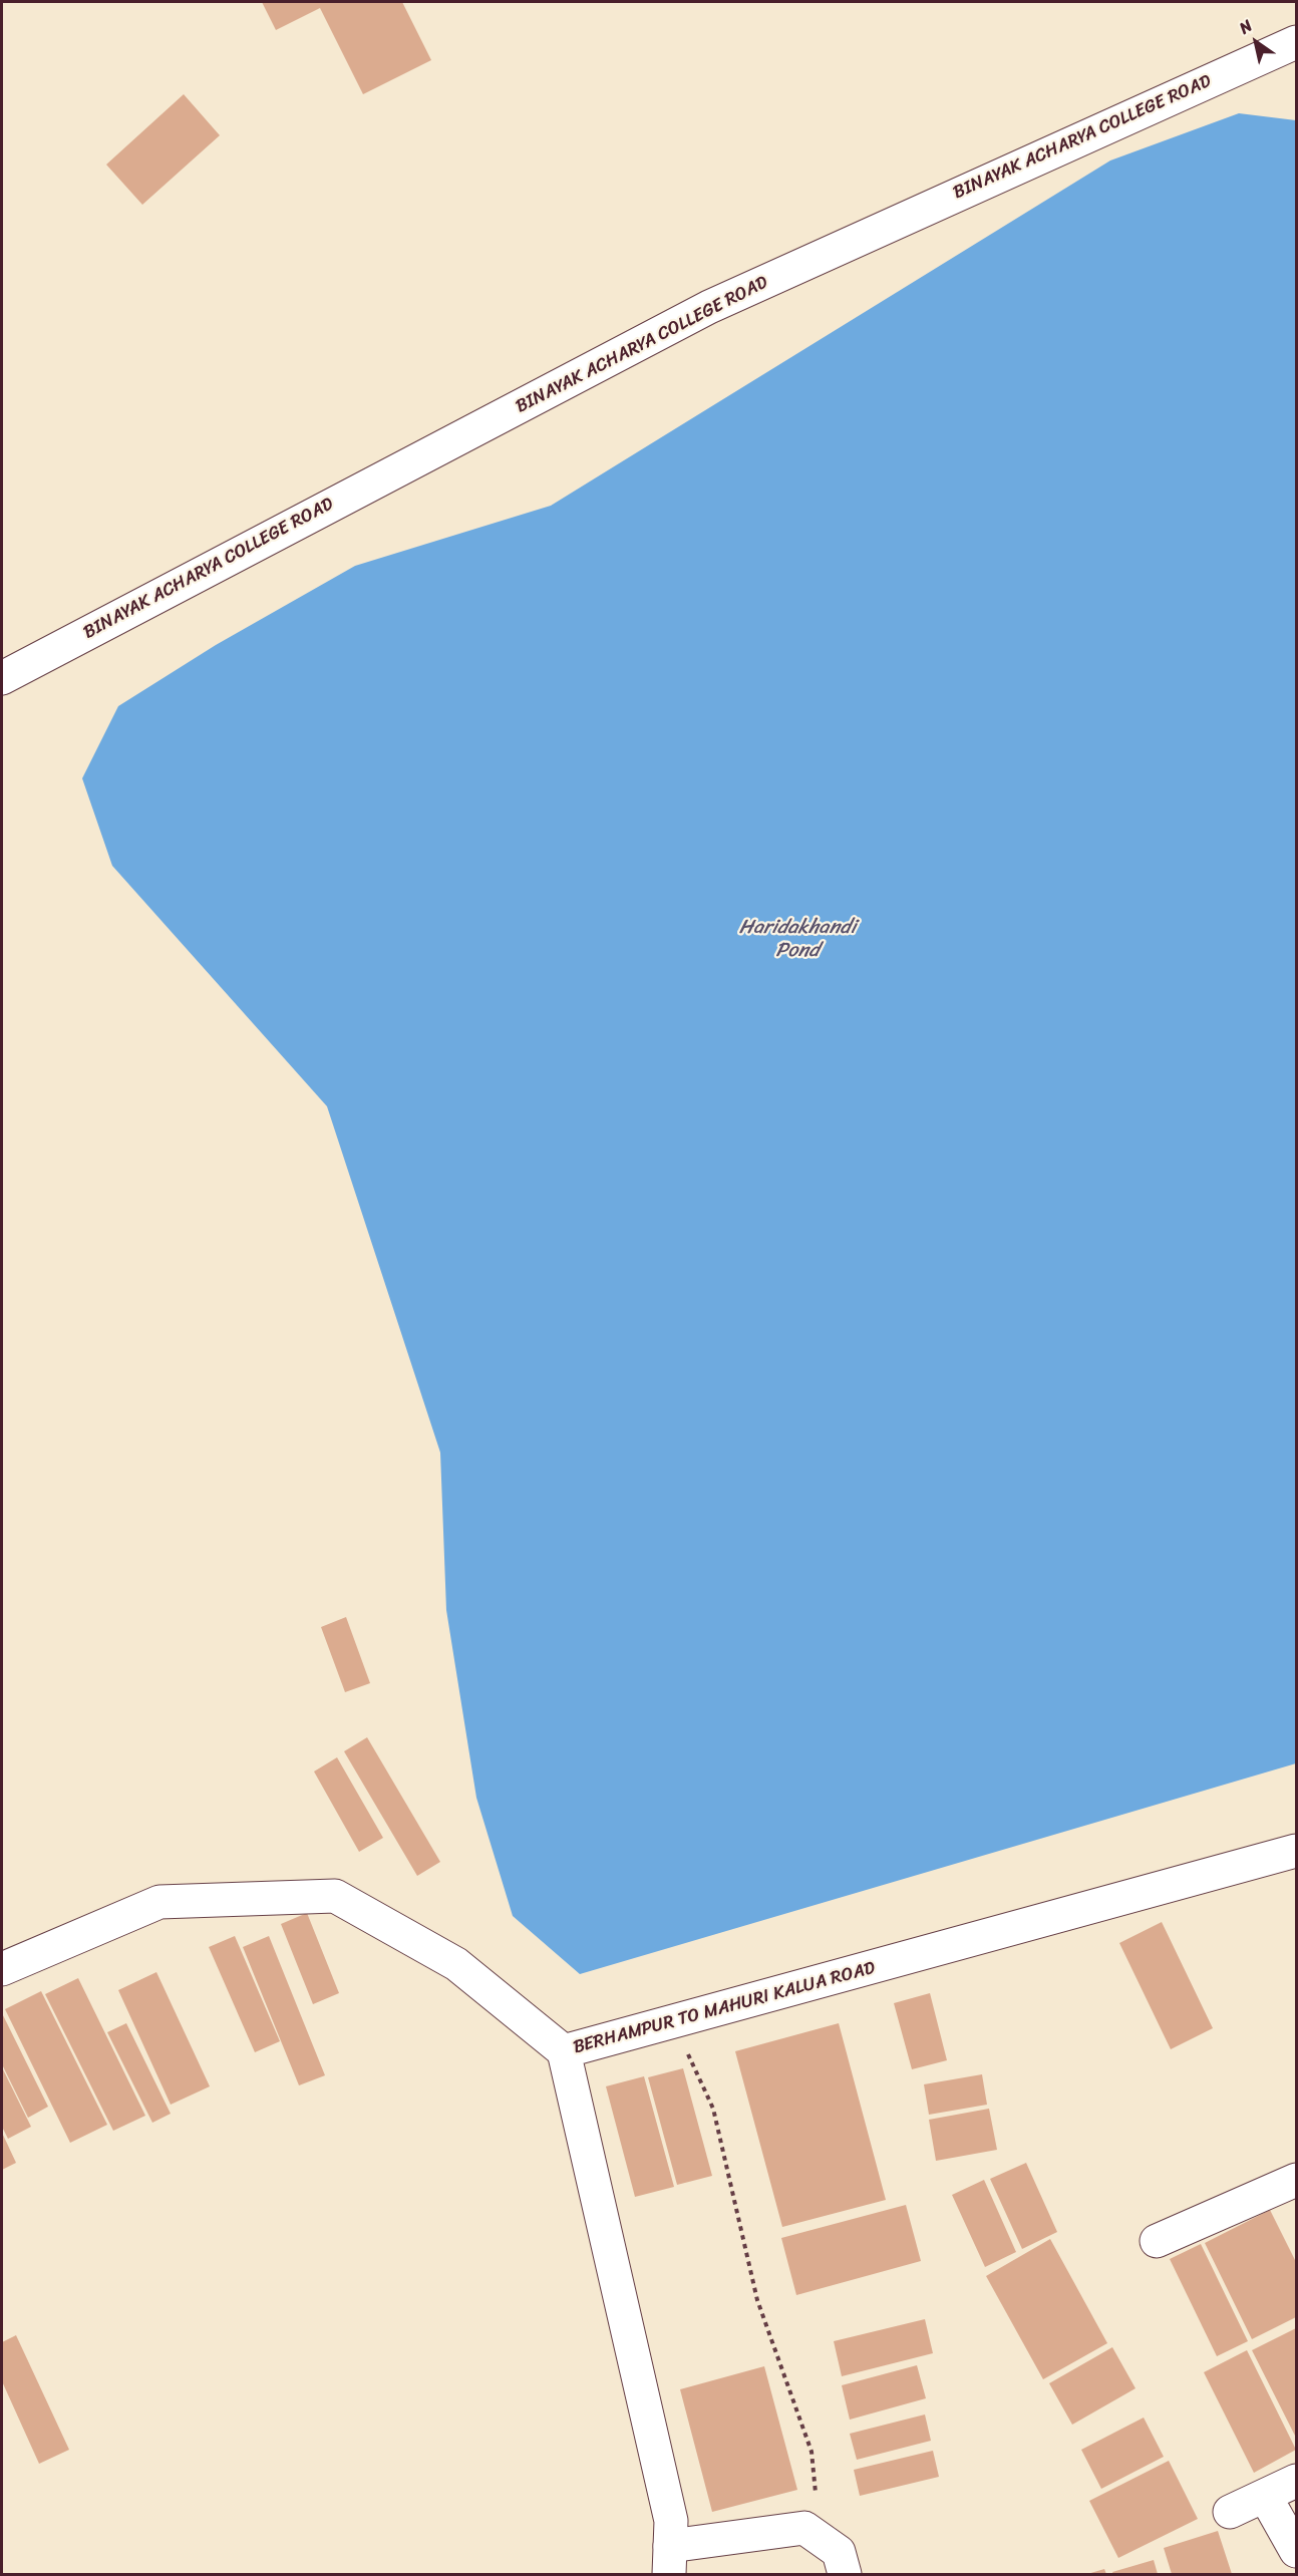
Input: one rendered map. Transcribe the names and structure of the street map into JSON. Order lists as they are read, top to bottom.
{
  "streets": {
    "street": ["BINAYAK ACHARYA COLLEGE ROAD", "BERHAMPUR TO MAHURI KALUA ROAD"]
  },
  "water": ["Haridakhandi Pond"],
  "north": "top left"
}
